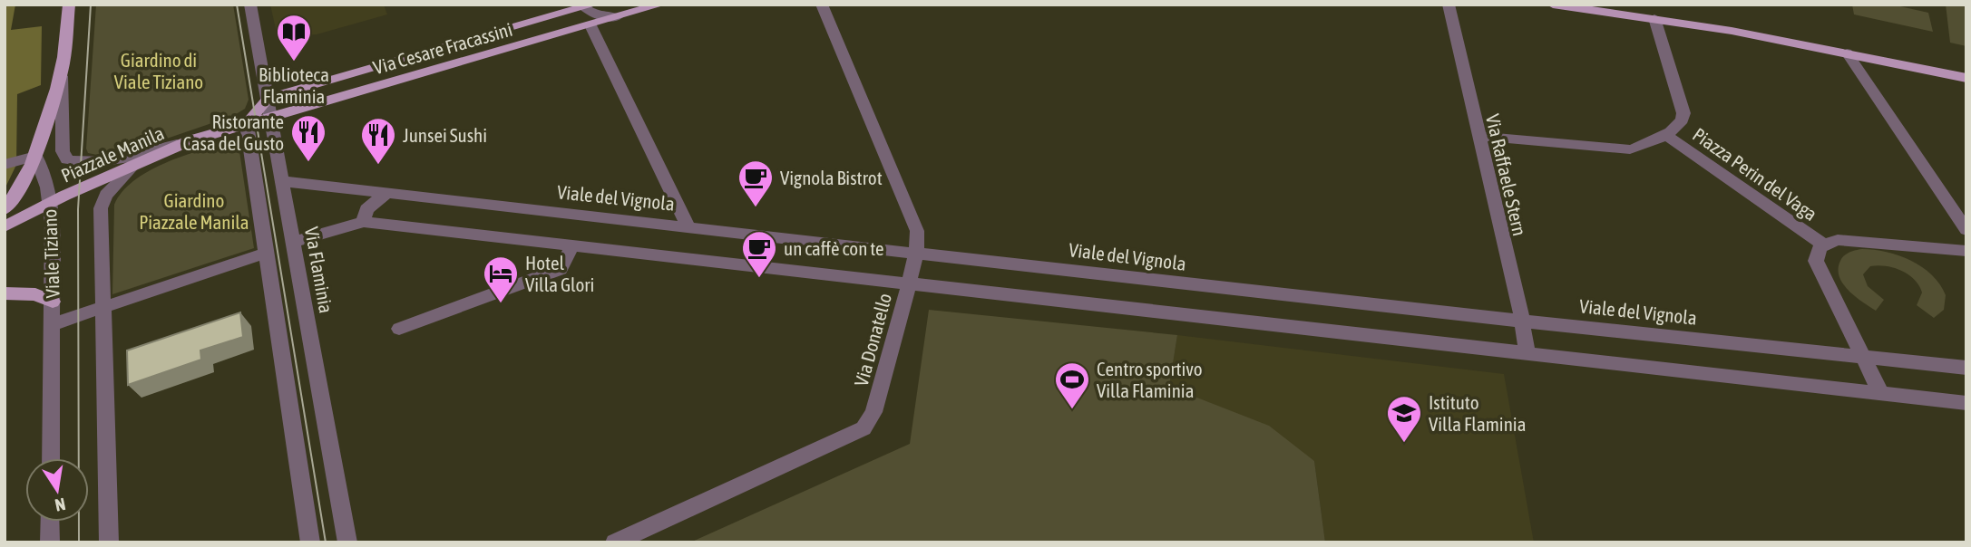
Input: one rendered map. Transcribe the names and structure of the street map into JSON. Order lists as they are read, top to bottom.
{
  "streets": {
    "main road": ["Via Cesare Fracassini", "Piazzale Manila"],
    "street": [
      "Piazza Perin del Vaga",
      "Via Raffaele Stern",
      "Viale del Vignola",
      "Viale Tiziano",
      "Via Flaminia",
      "Via Donatello"
    ]
  },
  "crossings": [
    ["Via Cesare Fracassini", "Piazzale Manila"],
    ["Via Cesare Fracassini", "Via Flaminia"],
    ["Piazzale Manila", "Viale Tiziano"],
    ["Piazzale Manila", "Via Flaminia"],
    ["Via Raffaele Stern", "Viale del Vignola"],
    ["Viale del Vignola", "Via Flaminia"],
    ["Viale del Vignola", "Via Donatello"]
  ],
  "parks": ["Giardino di Viale Tiziano", "Giardino Piazzale Manila"],
  "places": {
    "library": ["Biblioteca Flaminia"],
    "restaurant": ["Ristorante Casa del Gusto", "Junsei Sushi"],
    "cafe": ["Vignola Bistrot", "un caffè con te"],
    "hotel": ["Hotel Villa Glori"],
    "sports": ["Centro sportivo Villa Flaminia"],
    "school or university": ["Istituto Villa Flaminia"]
  },
  "north": "bottom"
}
